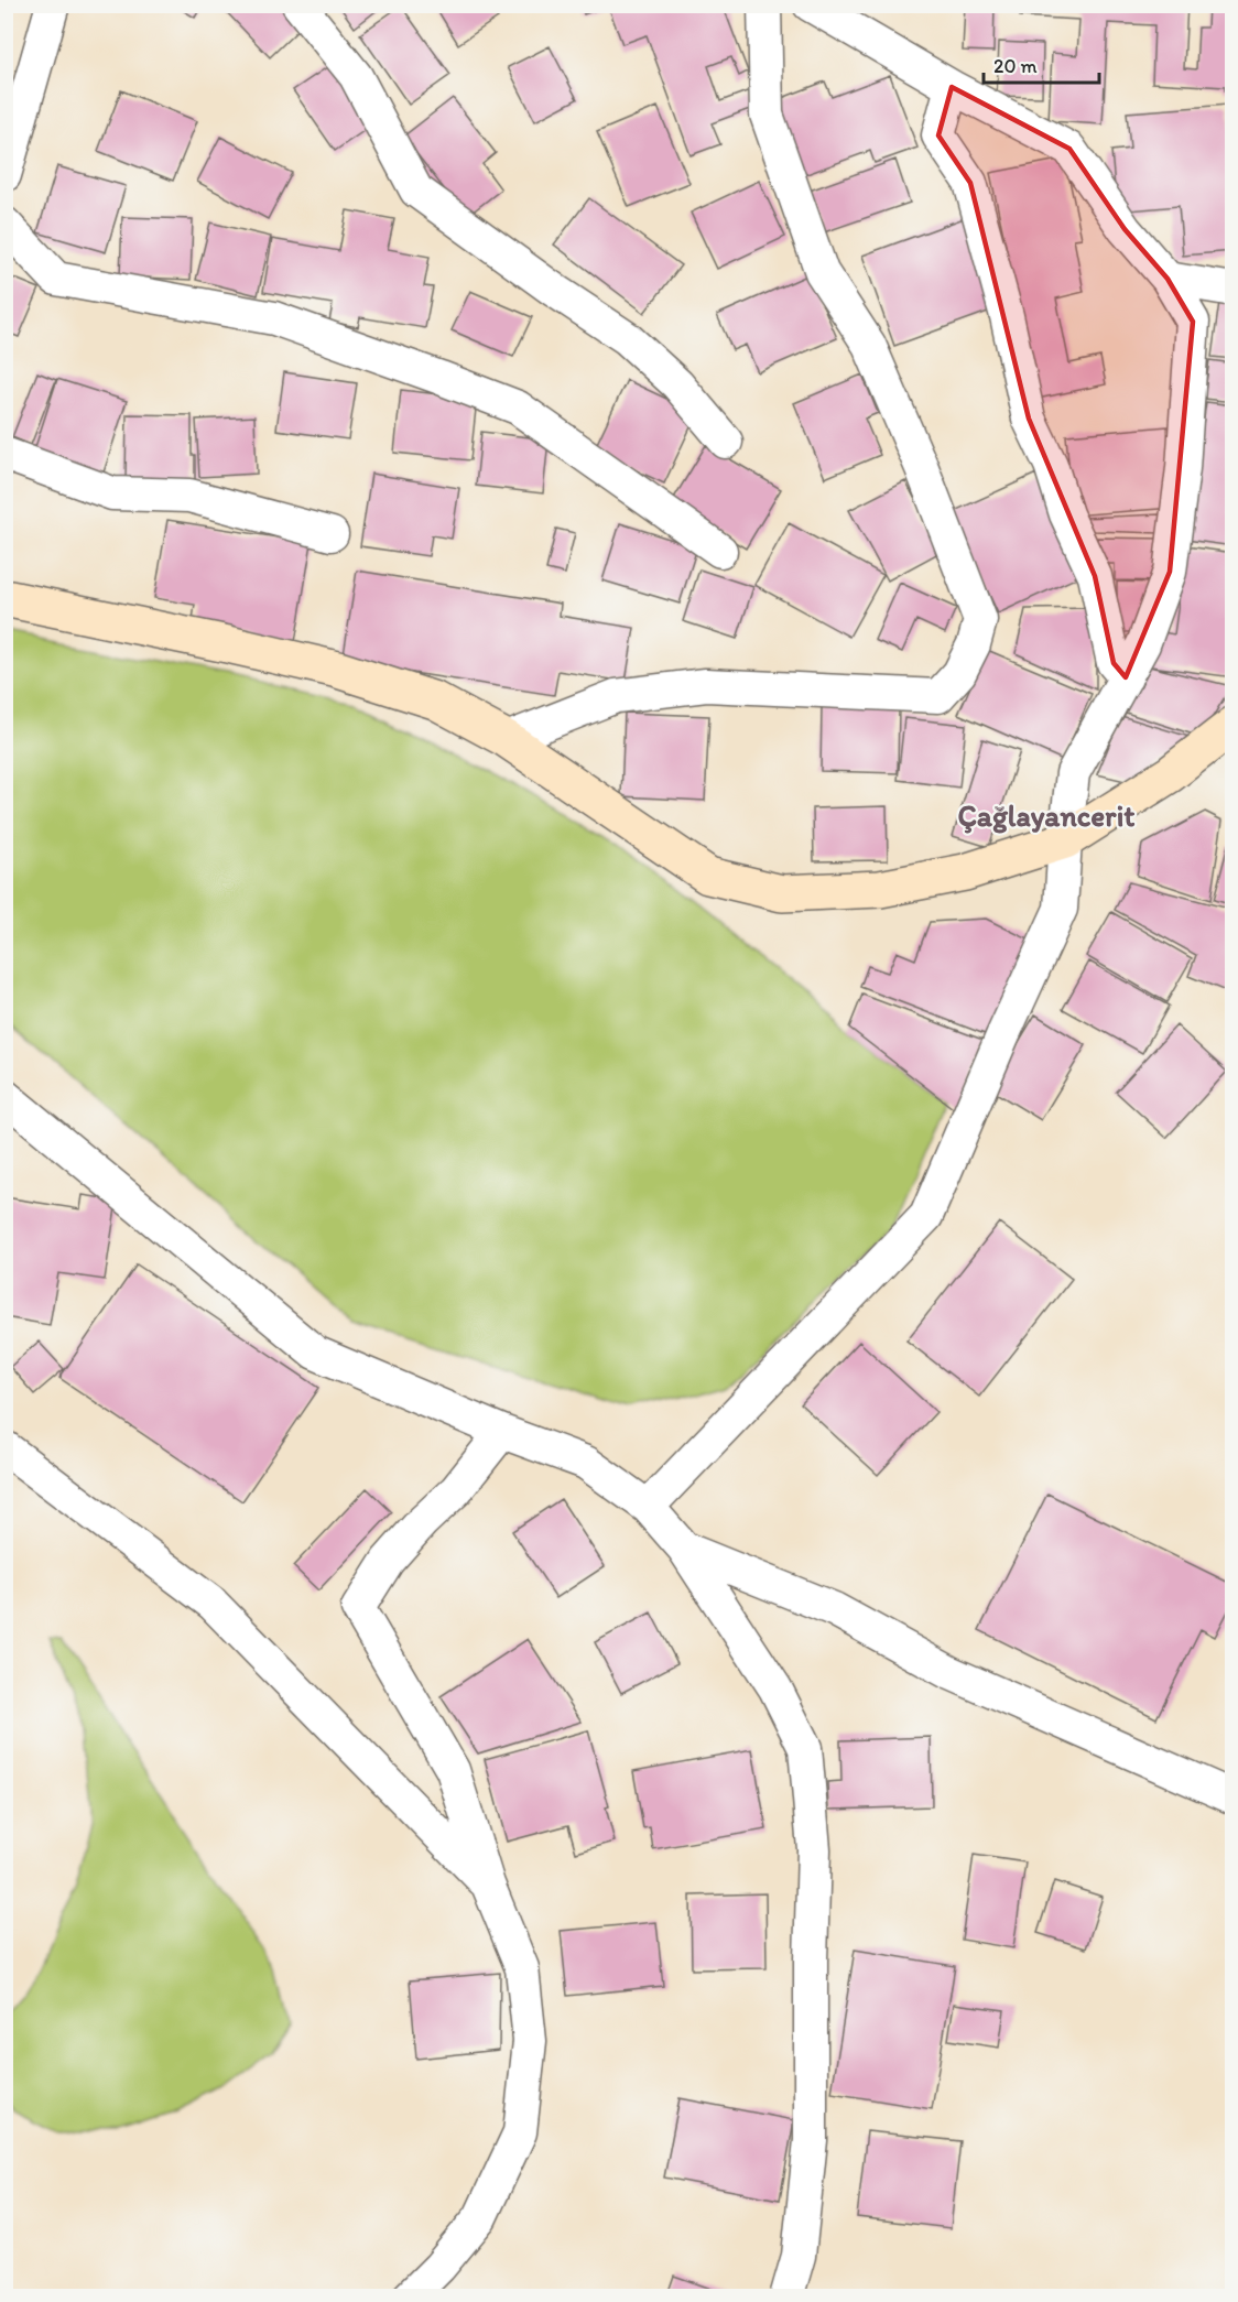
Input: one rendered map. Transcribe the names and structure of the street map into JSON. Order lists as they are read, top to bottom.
{
  "districts": ["Çağlayancerit"],
  "scale_bar": "20 m"
}
